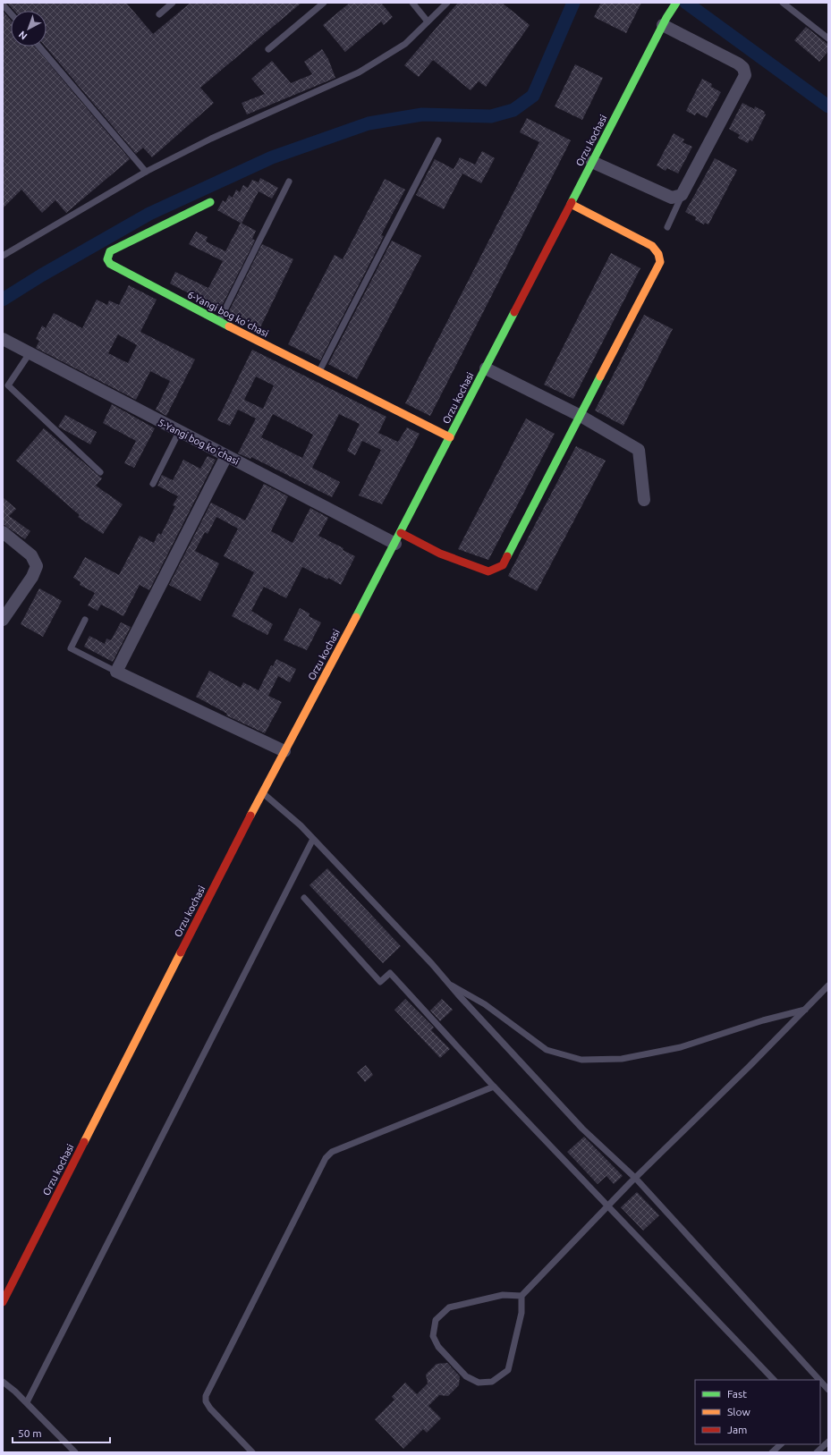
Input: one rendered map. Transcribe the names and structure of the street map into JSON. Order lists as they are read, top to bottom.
{
  "streets": {
    "main road": ["Orzu kochasi", "6-Yangi bog koʼchasi"],
    "street": ["5-Yangi bog koʼchasi"]
  },
  "crossings": [
    ["Orzu kochasi", "6-Yangi bog koʼchasi"],
    ["Orzu kochasi", "5-Yangi bog koʼchasi"]
  ],
  "legend": ["Fast", "Slow", "Jam"],
  "scale_bar": "50 m",
  "north": "bottom left"
}
